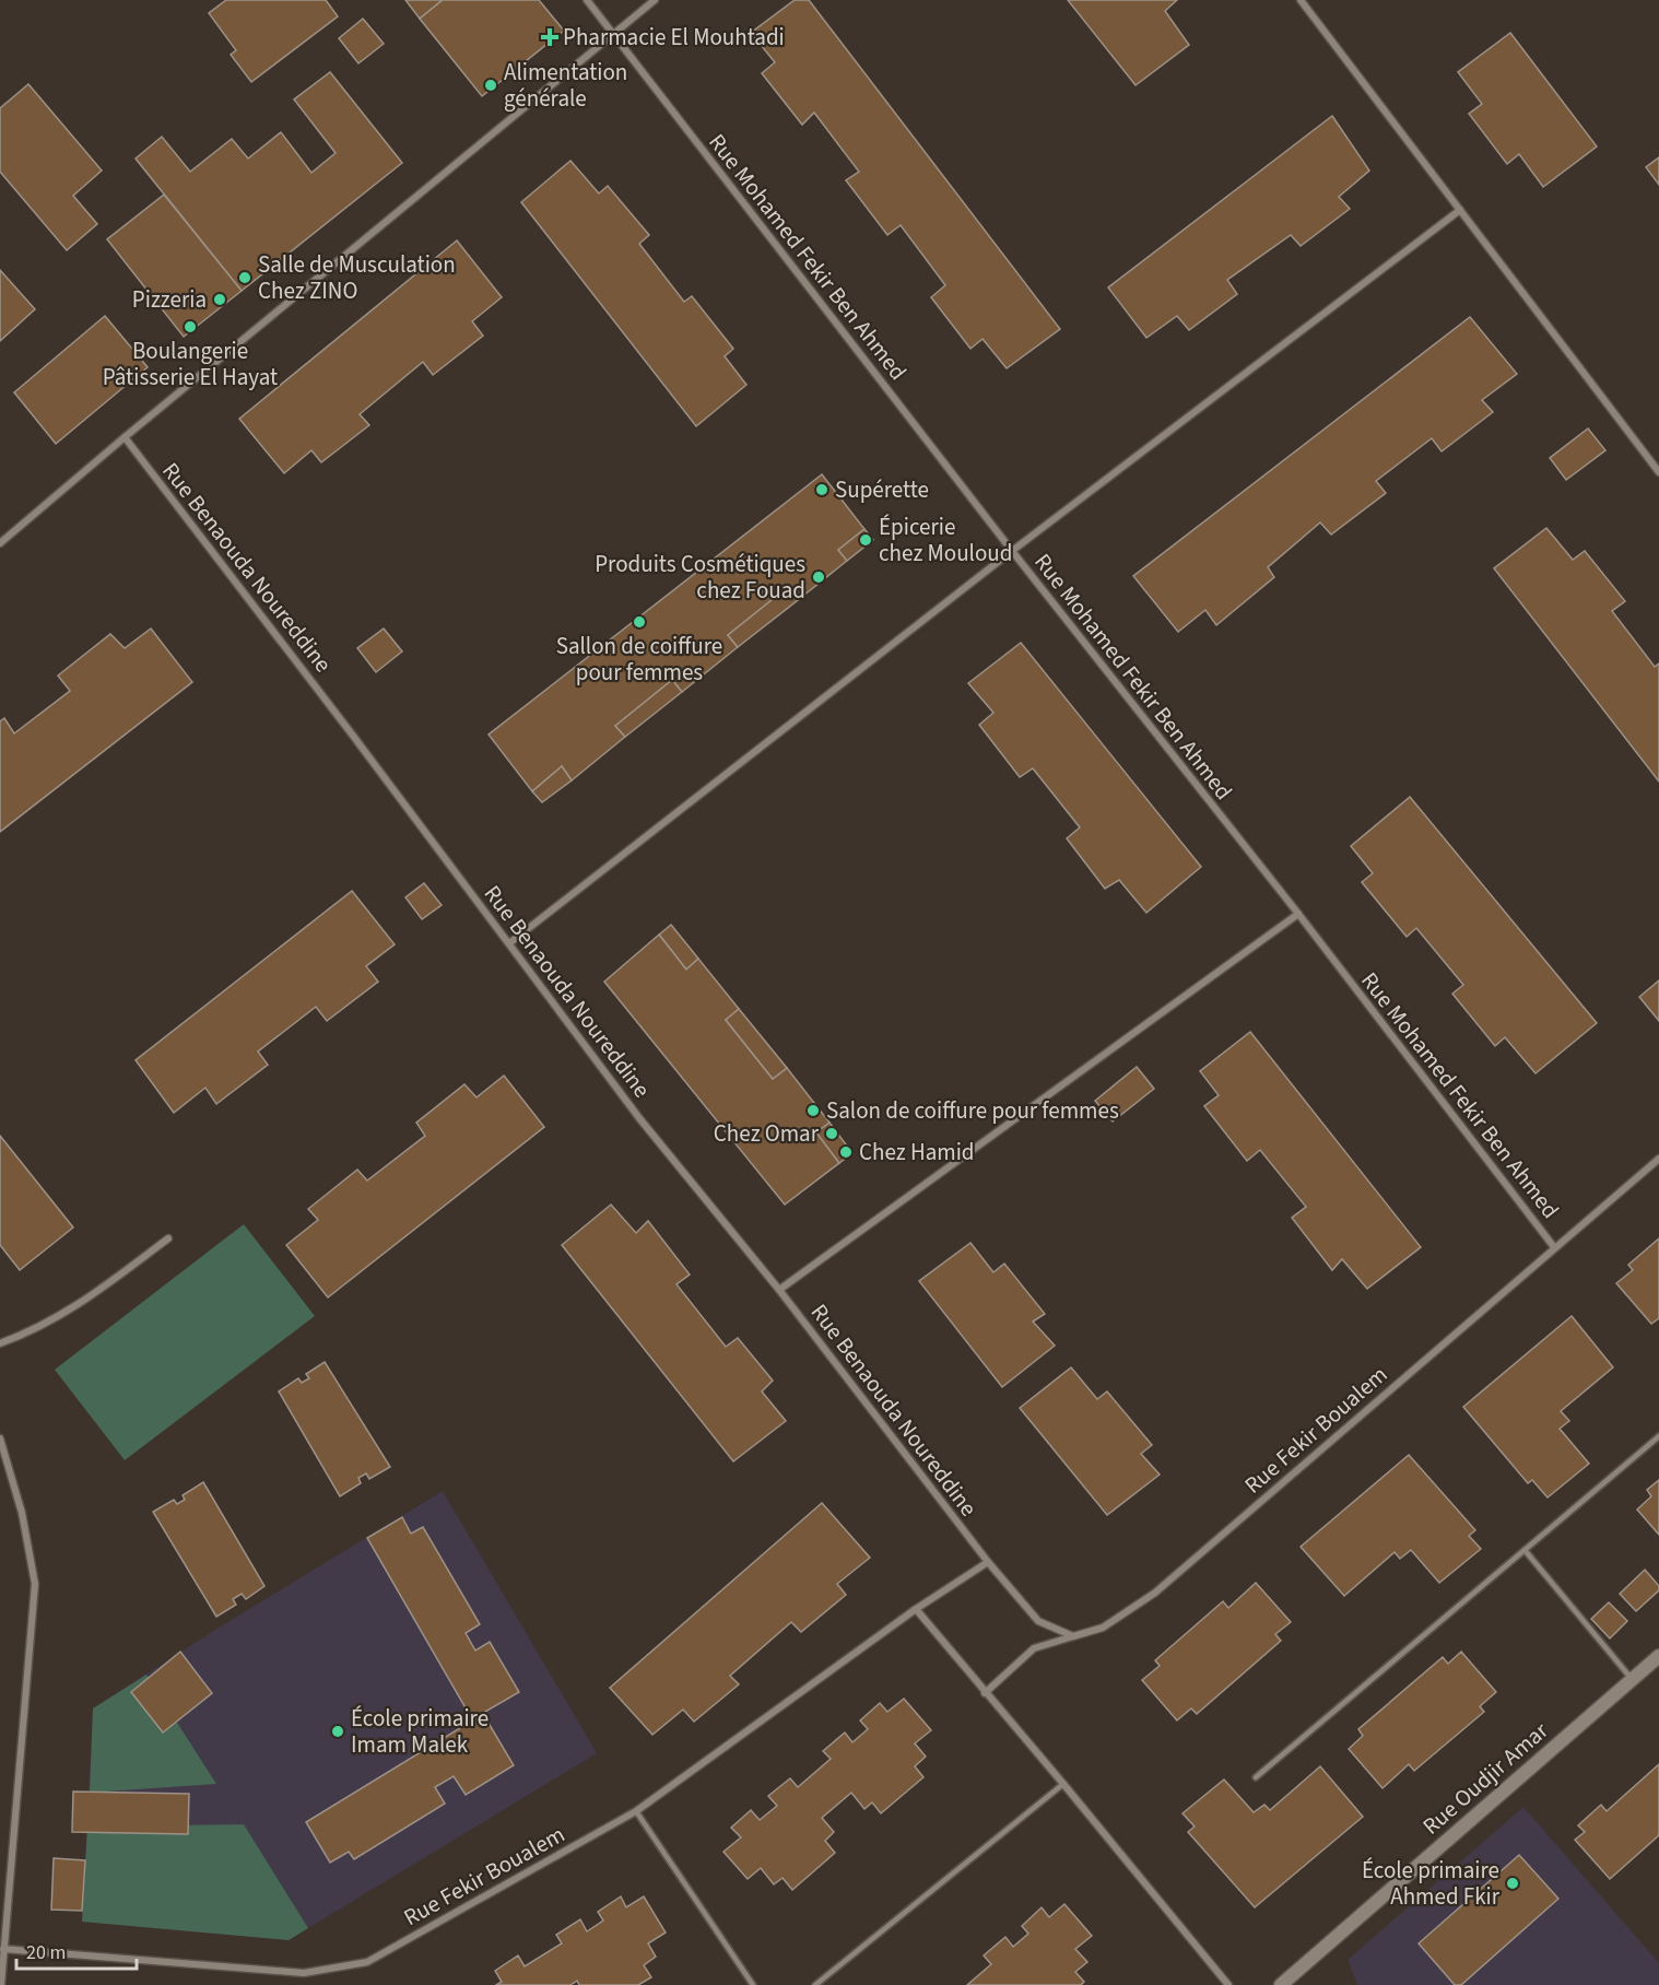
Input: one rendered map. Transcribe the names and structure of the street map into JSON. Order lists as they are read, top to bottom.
{
  "streets": {
    "street": [
      "Rue Mohamed Fekir Ben Ahmed",
      "Rue Benaouda Noureddine",
      "Rue Fekir Boualem",
      "Rue Oudjir Amar"
    ]
  },
  "crossings": [
    ["Rue Mohamed Fekir Ben Ahmed", "Rue Fekir Boualem"],
    ["Rue Benaouda Noureddine", "Rue Fekir Boualem"]
  ],
  "places": {
    "health": ["Pharmacie El Mouhtadi"],
    "other": [
      "Alimentation générale",
      "Salle de Musculation Chez ZINO",
      "Pizzeria",
      "Boulangerie Pâtisserie El Hayat",
      "Supérette",
      "Épicerie chez Mouloud",
      "Produits Cosmétiques chez Fouad",
      "Sallon de coiffure pour femmes",
      "Salon de coiffure pour femmes",
      "Chez Omar",
      "Chez Hamid",
      "École primaire Imam Malek",
      "École primaire Ahmed Fkir"
    ]
  },
  "scale_bar": "20 m"
}
